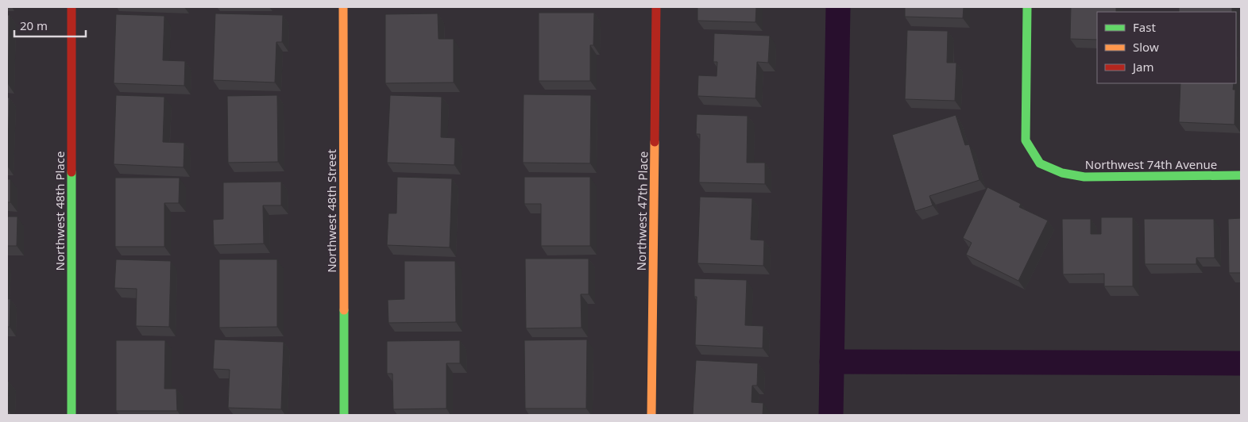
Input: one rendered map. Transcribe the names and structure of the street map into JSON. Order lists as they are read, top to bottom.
{
  "streets": {
    "street": [
      "Northwest 74th Avenue",
      "Northwest 48th Place",
      "Northwest 48th Street",
      "Northwest 47th Place"
    ]
  },
  "legend": ["Fast", "Slow", "Jam"],
  "scale_bar": "20 m"
}
